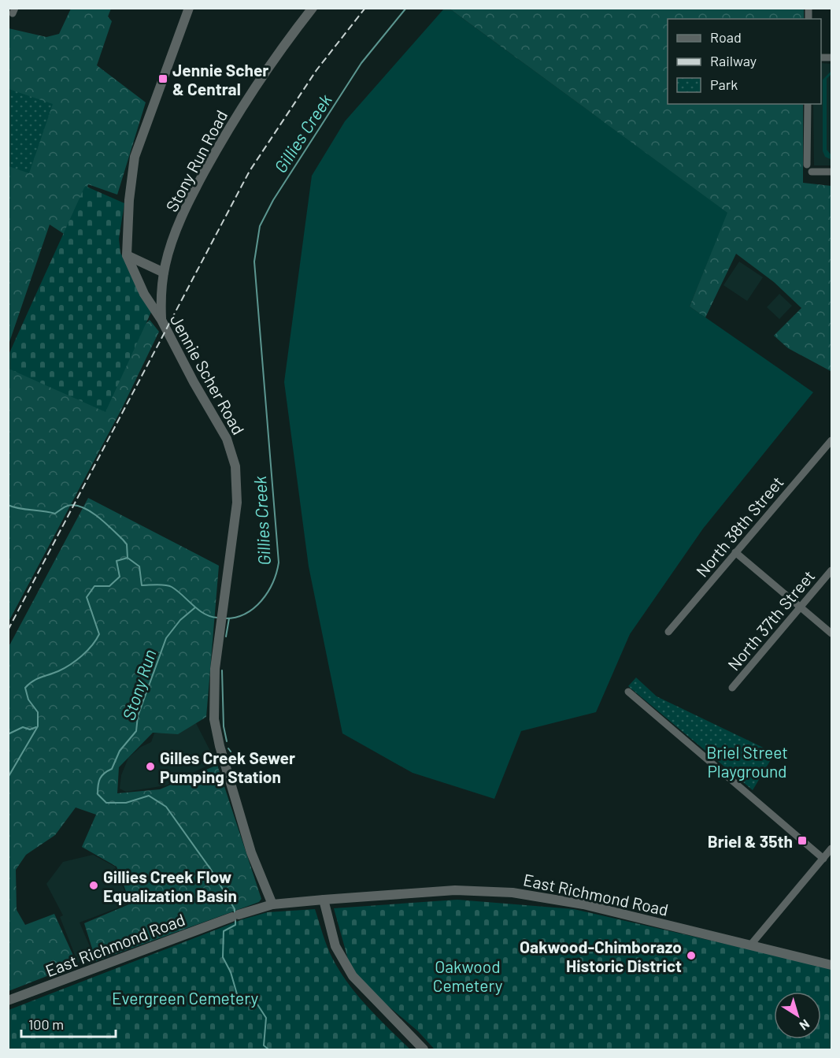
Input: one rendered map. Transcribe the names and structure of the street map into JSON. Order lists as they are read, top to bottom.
{
  "streets": {
    "street": [
      "Stony Run Road",
      "Jennie Scher Road",
      "North 38th Street",
      "North 37th Street",
      "East Richmond Road"
    ]
  },
  "crossings": [
    ["Stony Run Road", "Jennie Scher Road"],
    ["Jennie Scher Road", "East Richmond Road"]
  ],
  "water": ["Gillies Creek", "Stony Run"],
  "parks": ["Briel Street Playground", "Oakwood Cemetery", "Evergreen Cemetery"],
  "places": {
    "transit": ["Jennie Scher & Central", "Briel & 35th"],
    "other": ["Gilles Creek Sewer Pumping Station", "Gillies Creek Flow Equalization Basin", "Oakwood-Chimborazo Historic District"]
  },
  "legend": ["Road", "Railway", "Park"],
  "scale_bar": "100 m",
  "north": "bottom right"
}
